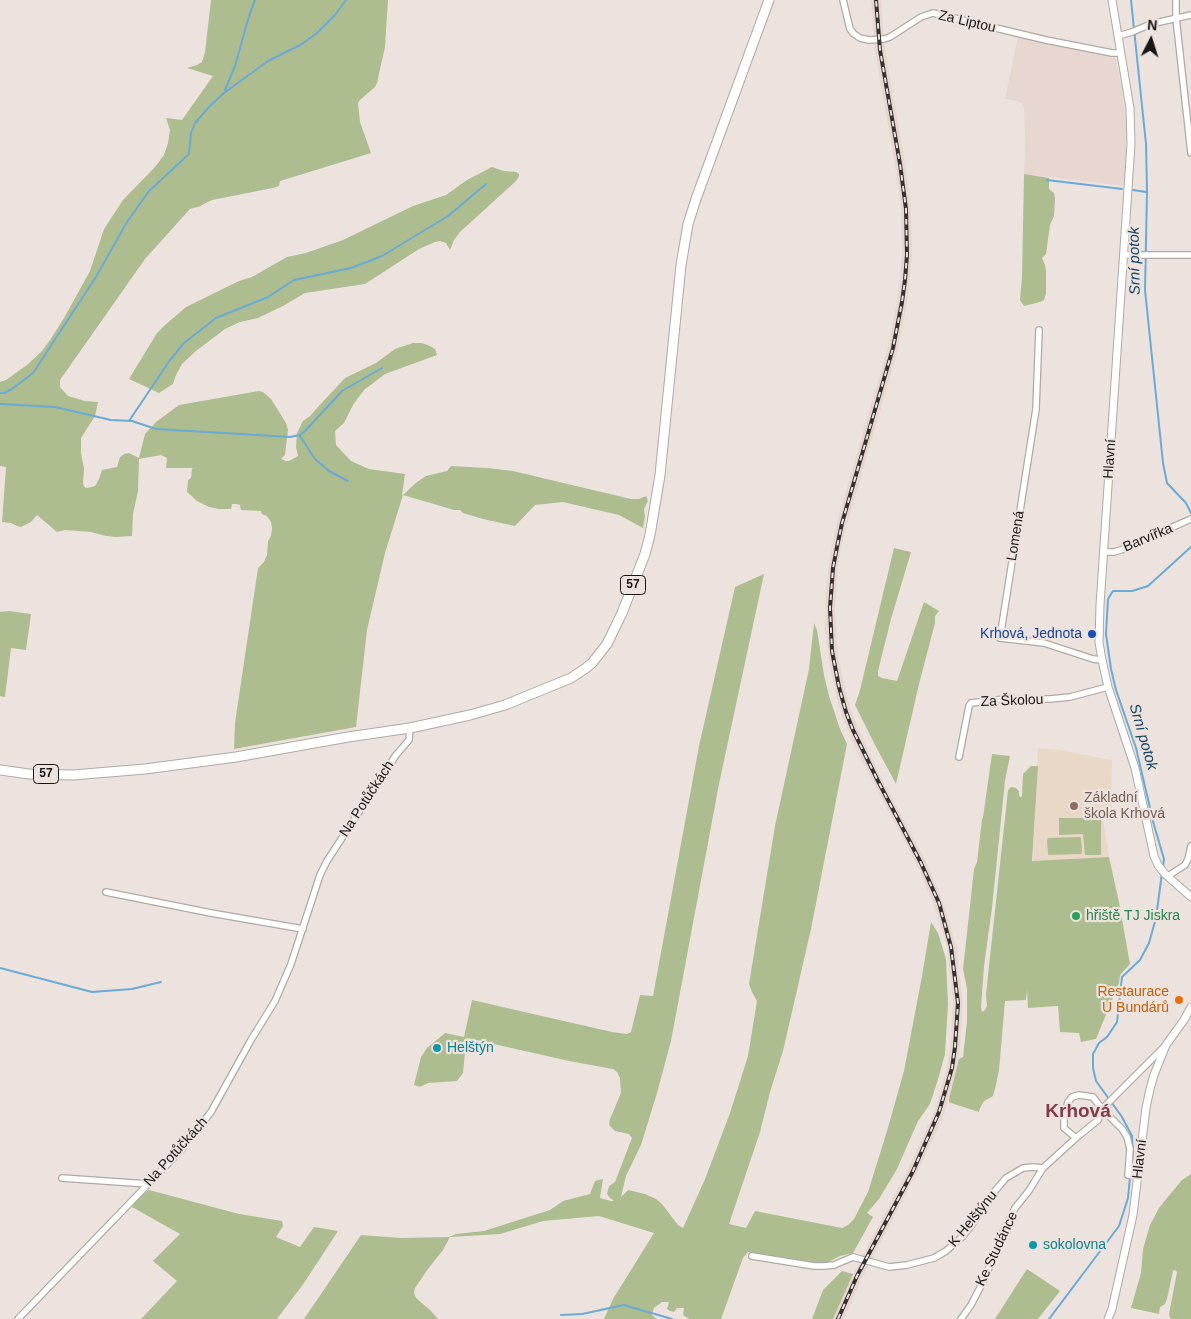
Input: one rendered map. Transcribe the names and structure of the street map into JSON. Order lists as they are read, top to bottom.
{
  "streets": {
    "main road": ["57"],
    "street": [
      "Za Liptou",
      "Hlavní",
      "Lomená",
      "Barvířka",
      "Za Školou",
      "Na Potůčkách",
      "K Helštýnu",
      "Ke Studánce"
    ]
  },
  "crossings": [
    ["Za Liptou", "Hlavní"],
    ["Hlavní", "Lomená"],
    ["Hlavní", "Barvířka"],
    ["Hlavní", "Za Školou"],
    ["57", "Na Potůčkách"],
    ["K Helštýnu", "Ke Studánce"]
  ],
  "districts": ["Krhová"],
  "water": ["Srní potok"],
  "places": [
    "Krhová, Jednota",
    "Základní škola Krhová",
    "hřiště TJ Jiskra",
    "Restaurace U Bundárů",
    "Helštýn",
    "sokolovna"
  ],
  "north": "top"
}
